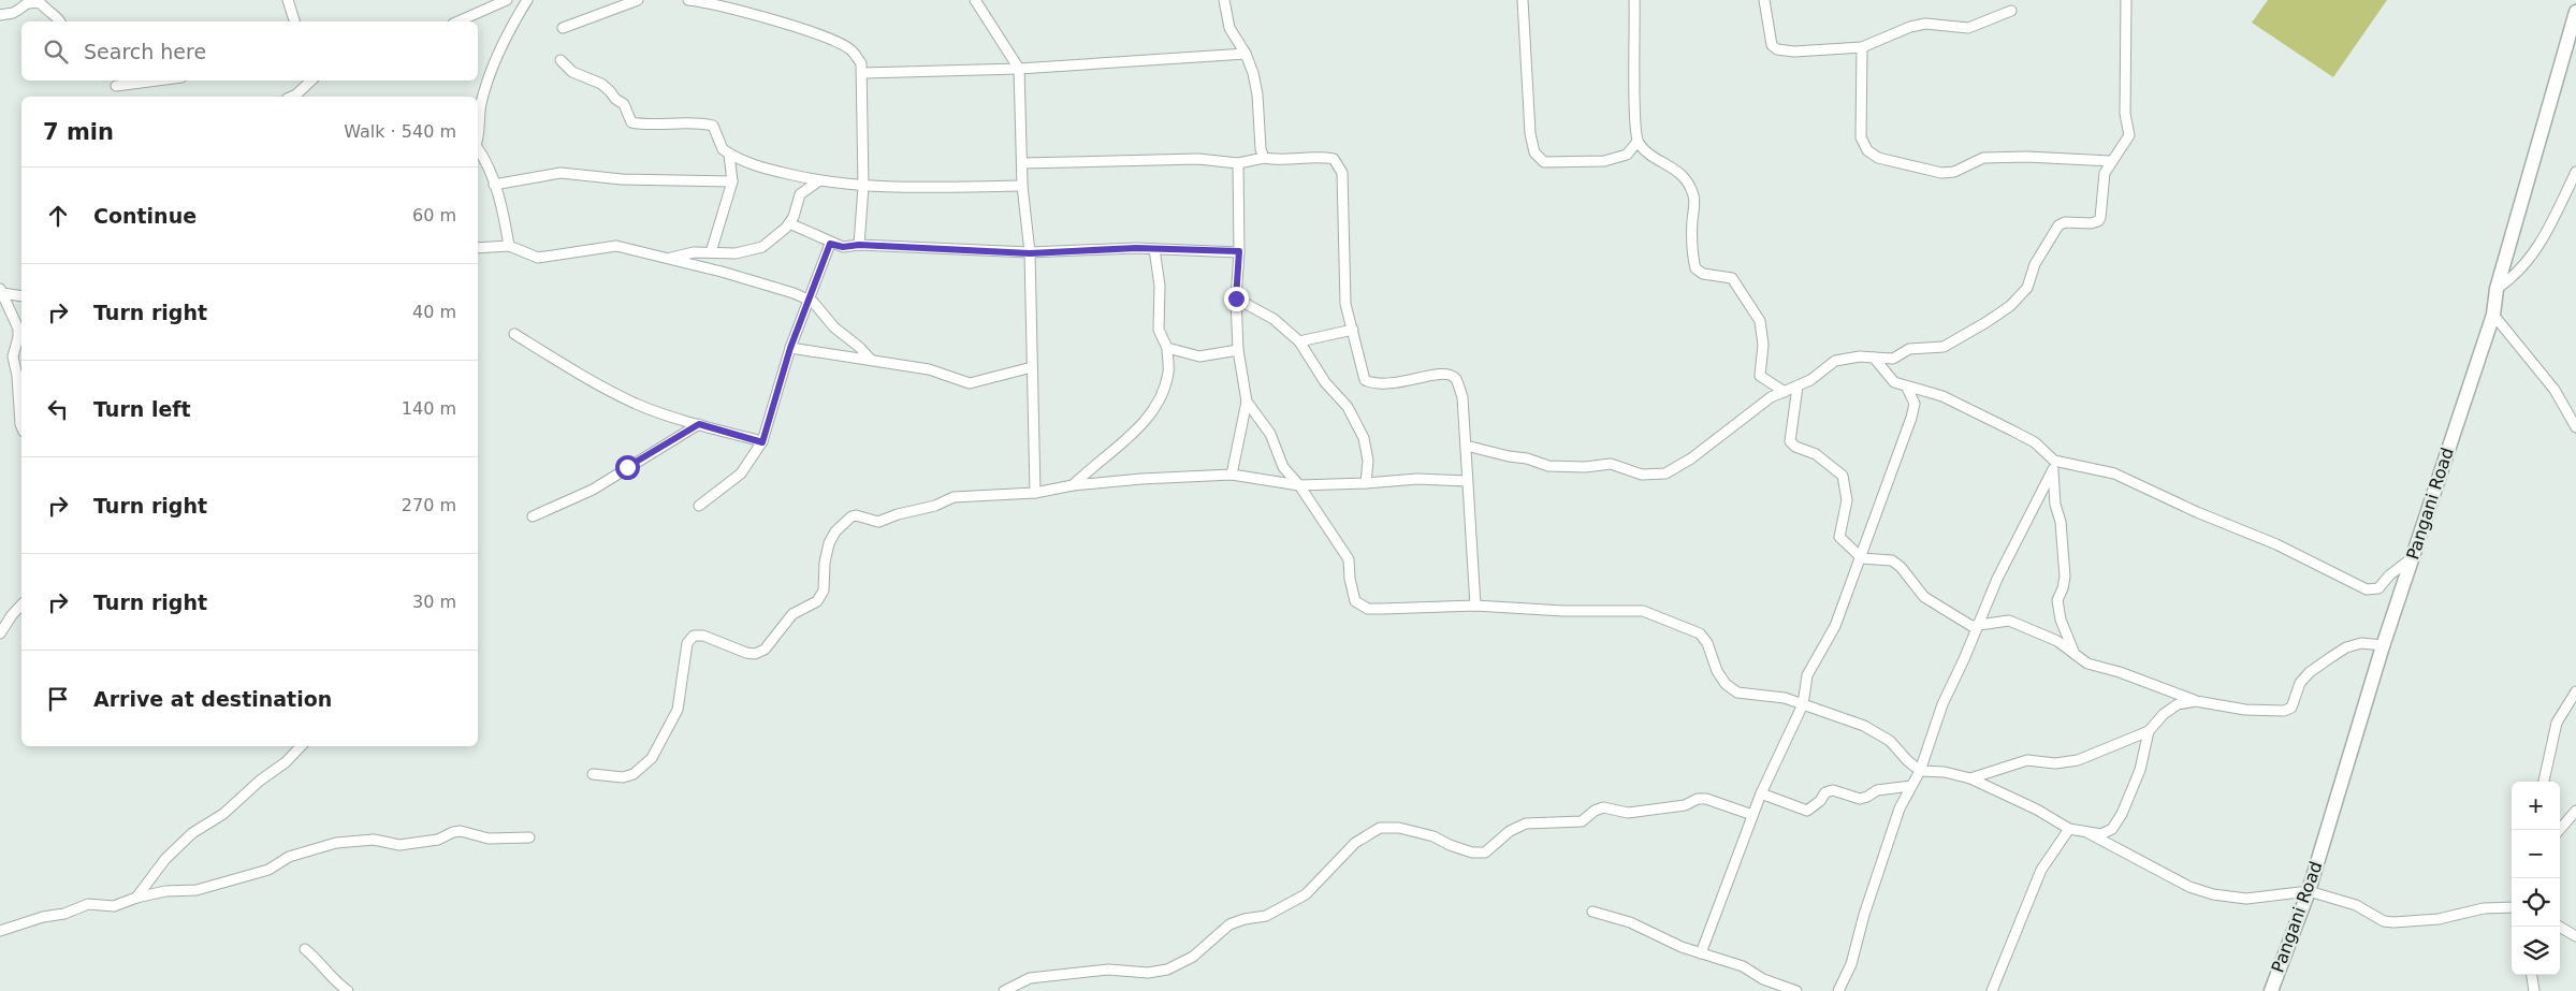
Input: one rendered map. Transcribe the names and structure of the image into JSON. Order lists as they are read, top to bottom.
{
  "streets": {
    "main road": ["Pangani Road"]
  },
  "page": {
    "search": "Search here",
    "heading": ["7 min", "Walk · 540 m"],
    "list": [
      ["Continue", "60 m"],
      ["Turn right", "40 m"],
      ["Turn left", "140 m"],
      ["Turn right", "270 m"],
      ["Turn right", "30 m"],
      "Arrive at destination"
    ],
    "map_buttons": ["+", "−"]
  }
}
